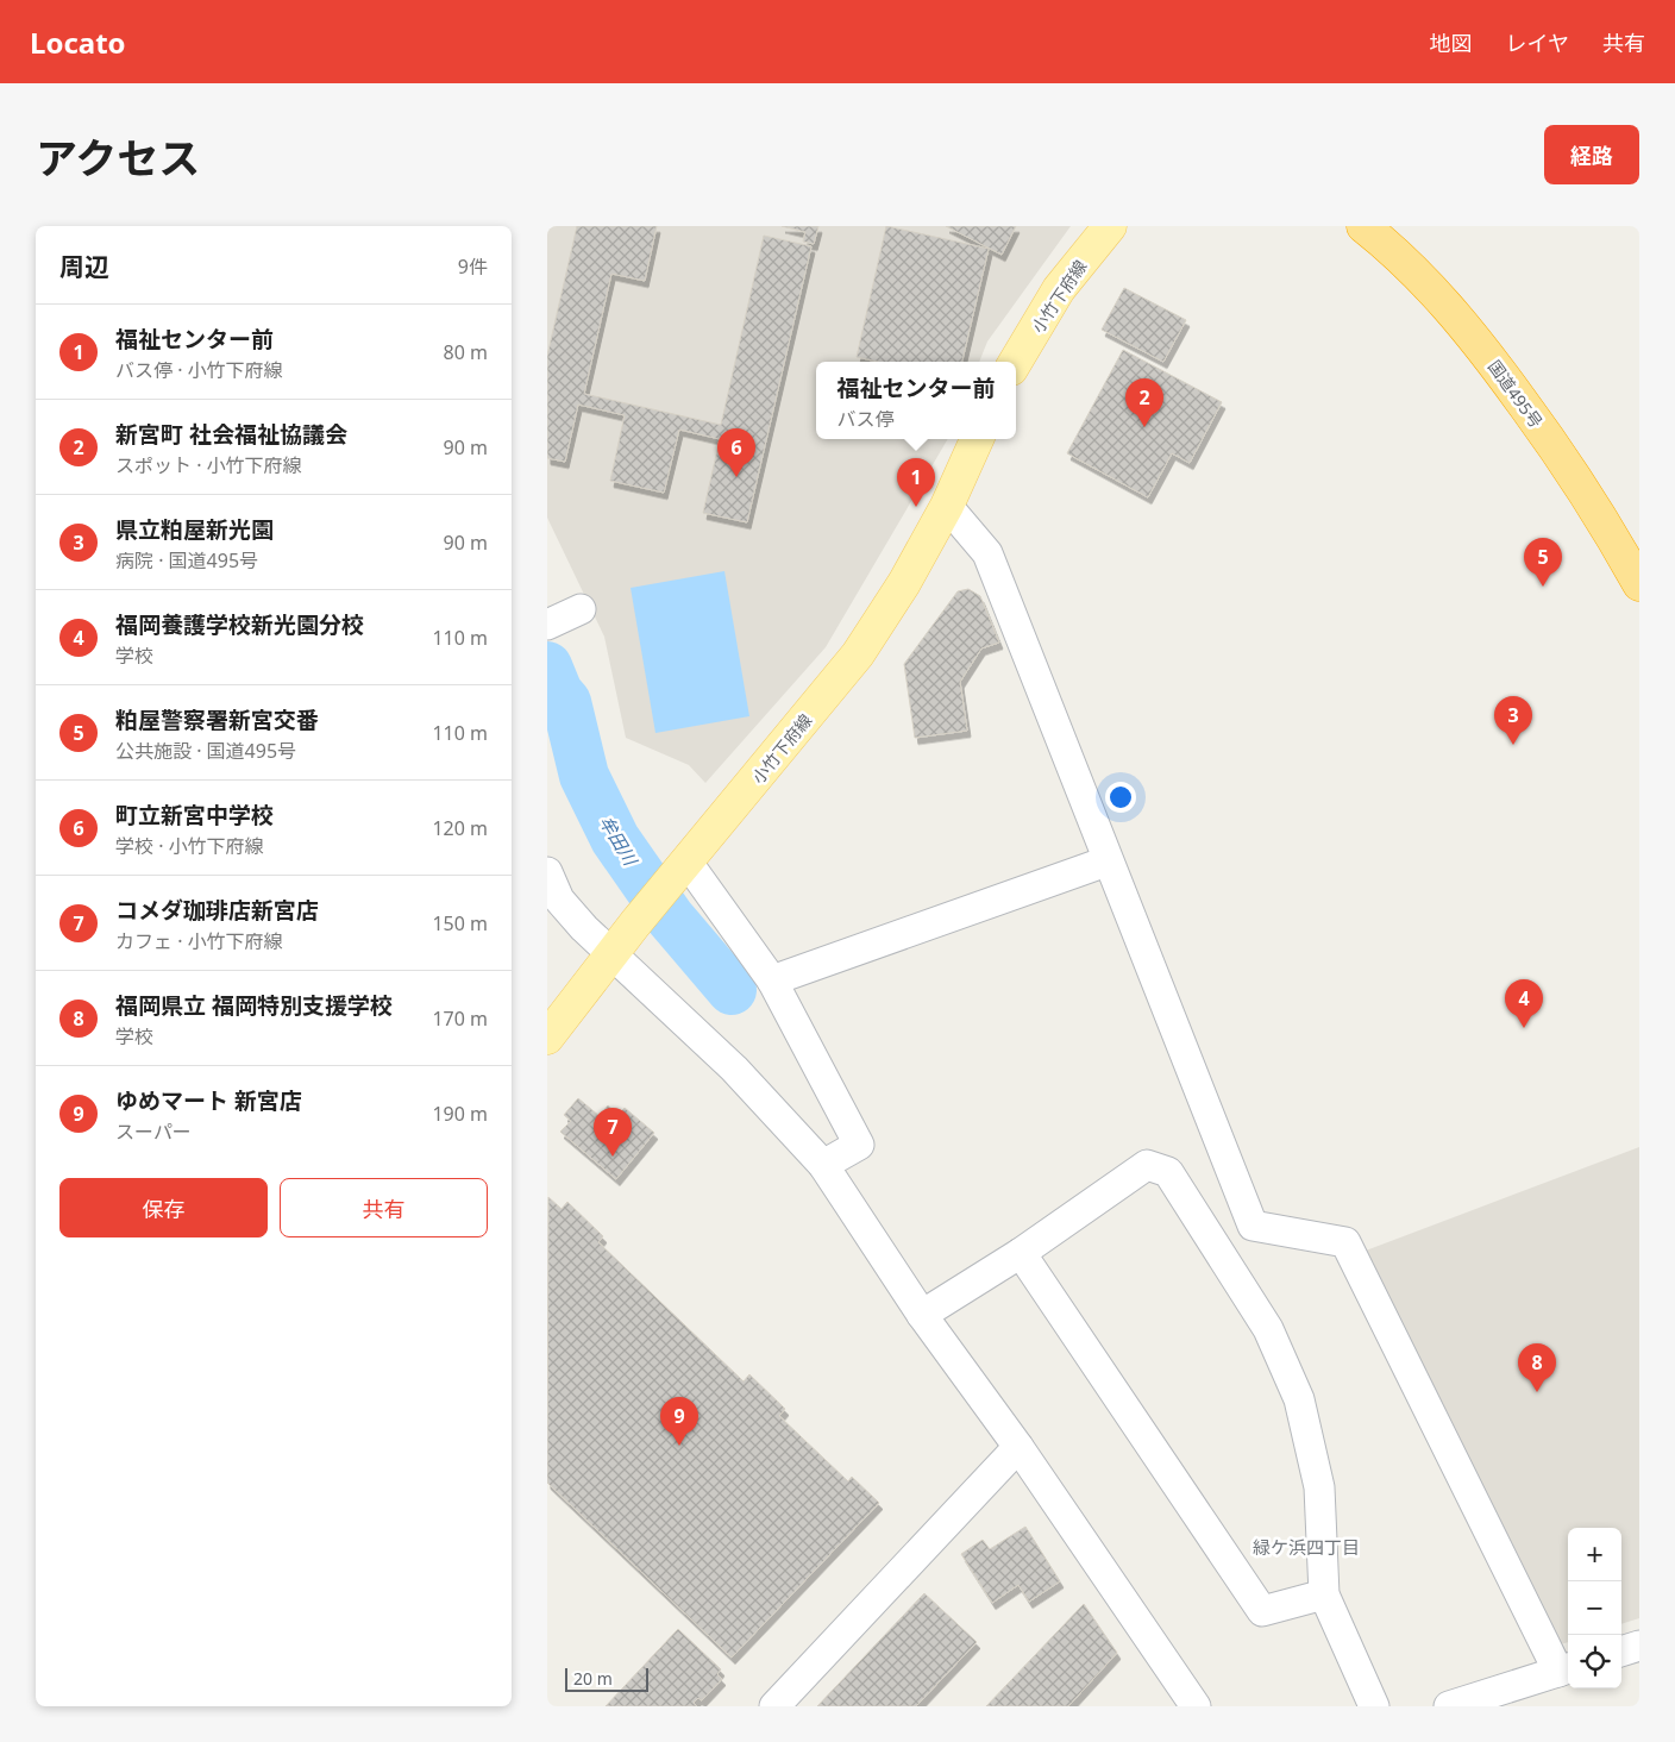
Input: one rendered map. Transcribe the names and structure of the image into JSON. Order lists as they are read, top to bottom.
{
  "streets": {
    "highway": ["国道495号"],
    "main road": ["小竹下府線"]
  },
  "districts": ["緑ケ浜四丁目"],
  "water": ["牟田川"],
  "scale_bar": "20 m",
  "page": {
    "header": "Locato",
    "nav": ["地図", "レイヤ", "共有"],
    "title": "アクセス",
    "buttons": [
      "経路",
      ["保存", "共有"]
    ],
    "heading": ["周辺", "9件"],
    "list": [
      {
        "mark": "1",
        "name": "福祉センター前",
        "note": "バス停 · 小竹下府線",
        "value": "80 m"
      },
      {
        "mark": "2",
        "name": "新宮町 社会福祉協議会",
        "note": "スポット · 小竹下府線",
        "value": "90 m"
      },
      {
        "mark": "3",
        "name": "県立粕屋新光園",
        "note": "病院 · 国道495号",
        "value": "90 m"
      },
      {
        "mark": "4",
        "name": "福岡養護学校新光園分校",
        "note": "学校",
        "value": "110 m"
      },
      {
        "mark": "5",
        "name": "粕屋警察署新宮交番",
        "note": "公共施設 · 国道495号",
        "value": "110 m"
      },
      {
        "mark": "6",
        "name": "町立新宮中学校",
        "note": "学校 · 小竹下府線",
        "value": "120 m"
      },
      {
        "mark": "7",
        "name": "コメダ珈琲店新宮店",
        "note": "カフェ · 小竹下府線",
        "value": "150 m"
      },
      {
        "mark": "8",
        "name": "福岡県立 福岡特別支援学校",
        "note": "学校",
        "value": "170 m"
      },
      {
        "mark": "9",
        "name": "ゆめマート 新宮店",
        "note": "スーパー",
        "value": "190 m"
      }
    ],
    "popup": ["福祉センター前", "バス停"],
    "pins": [
      "2",
      "6",
      "1",
      "5",
      "3",
      "4",
      "7",
      "8",
      "9"
    ],
    "map_buttons": ["+", "−"],
    "scale": "20 m"
  }
}
